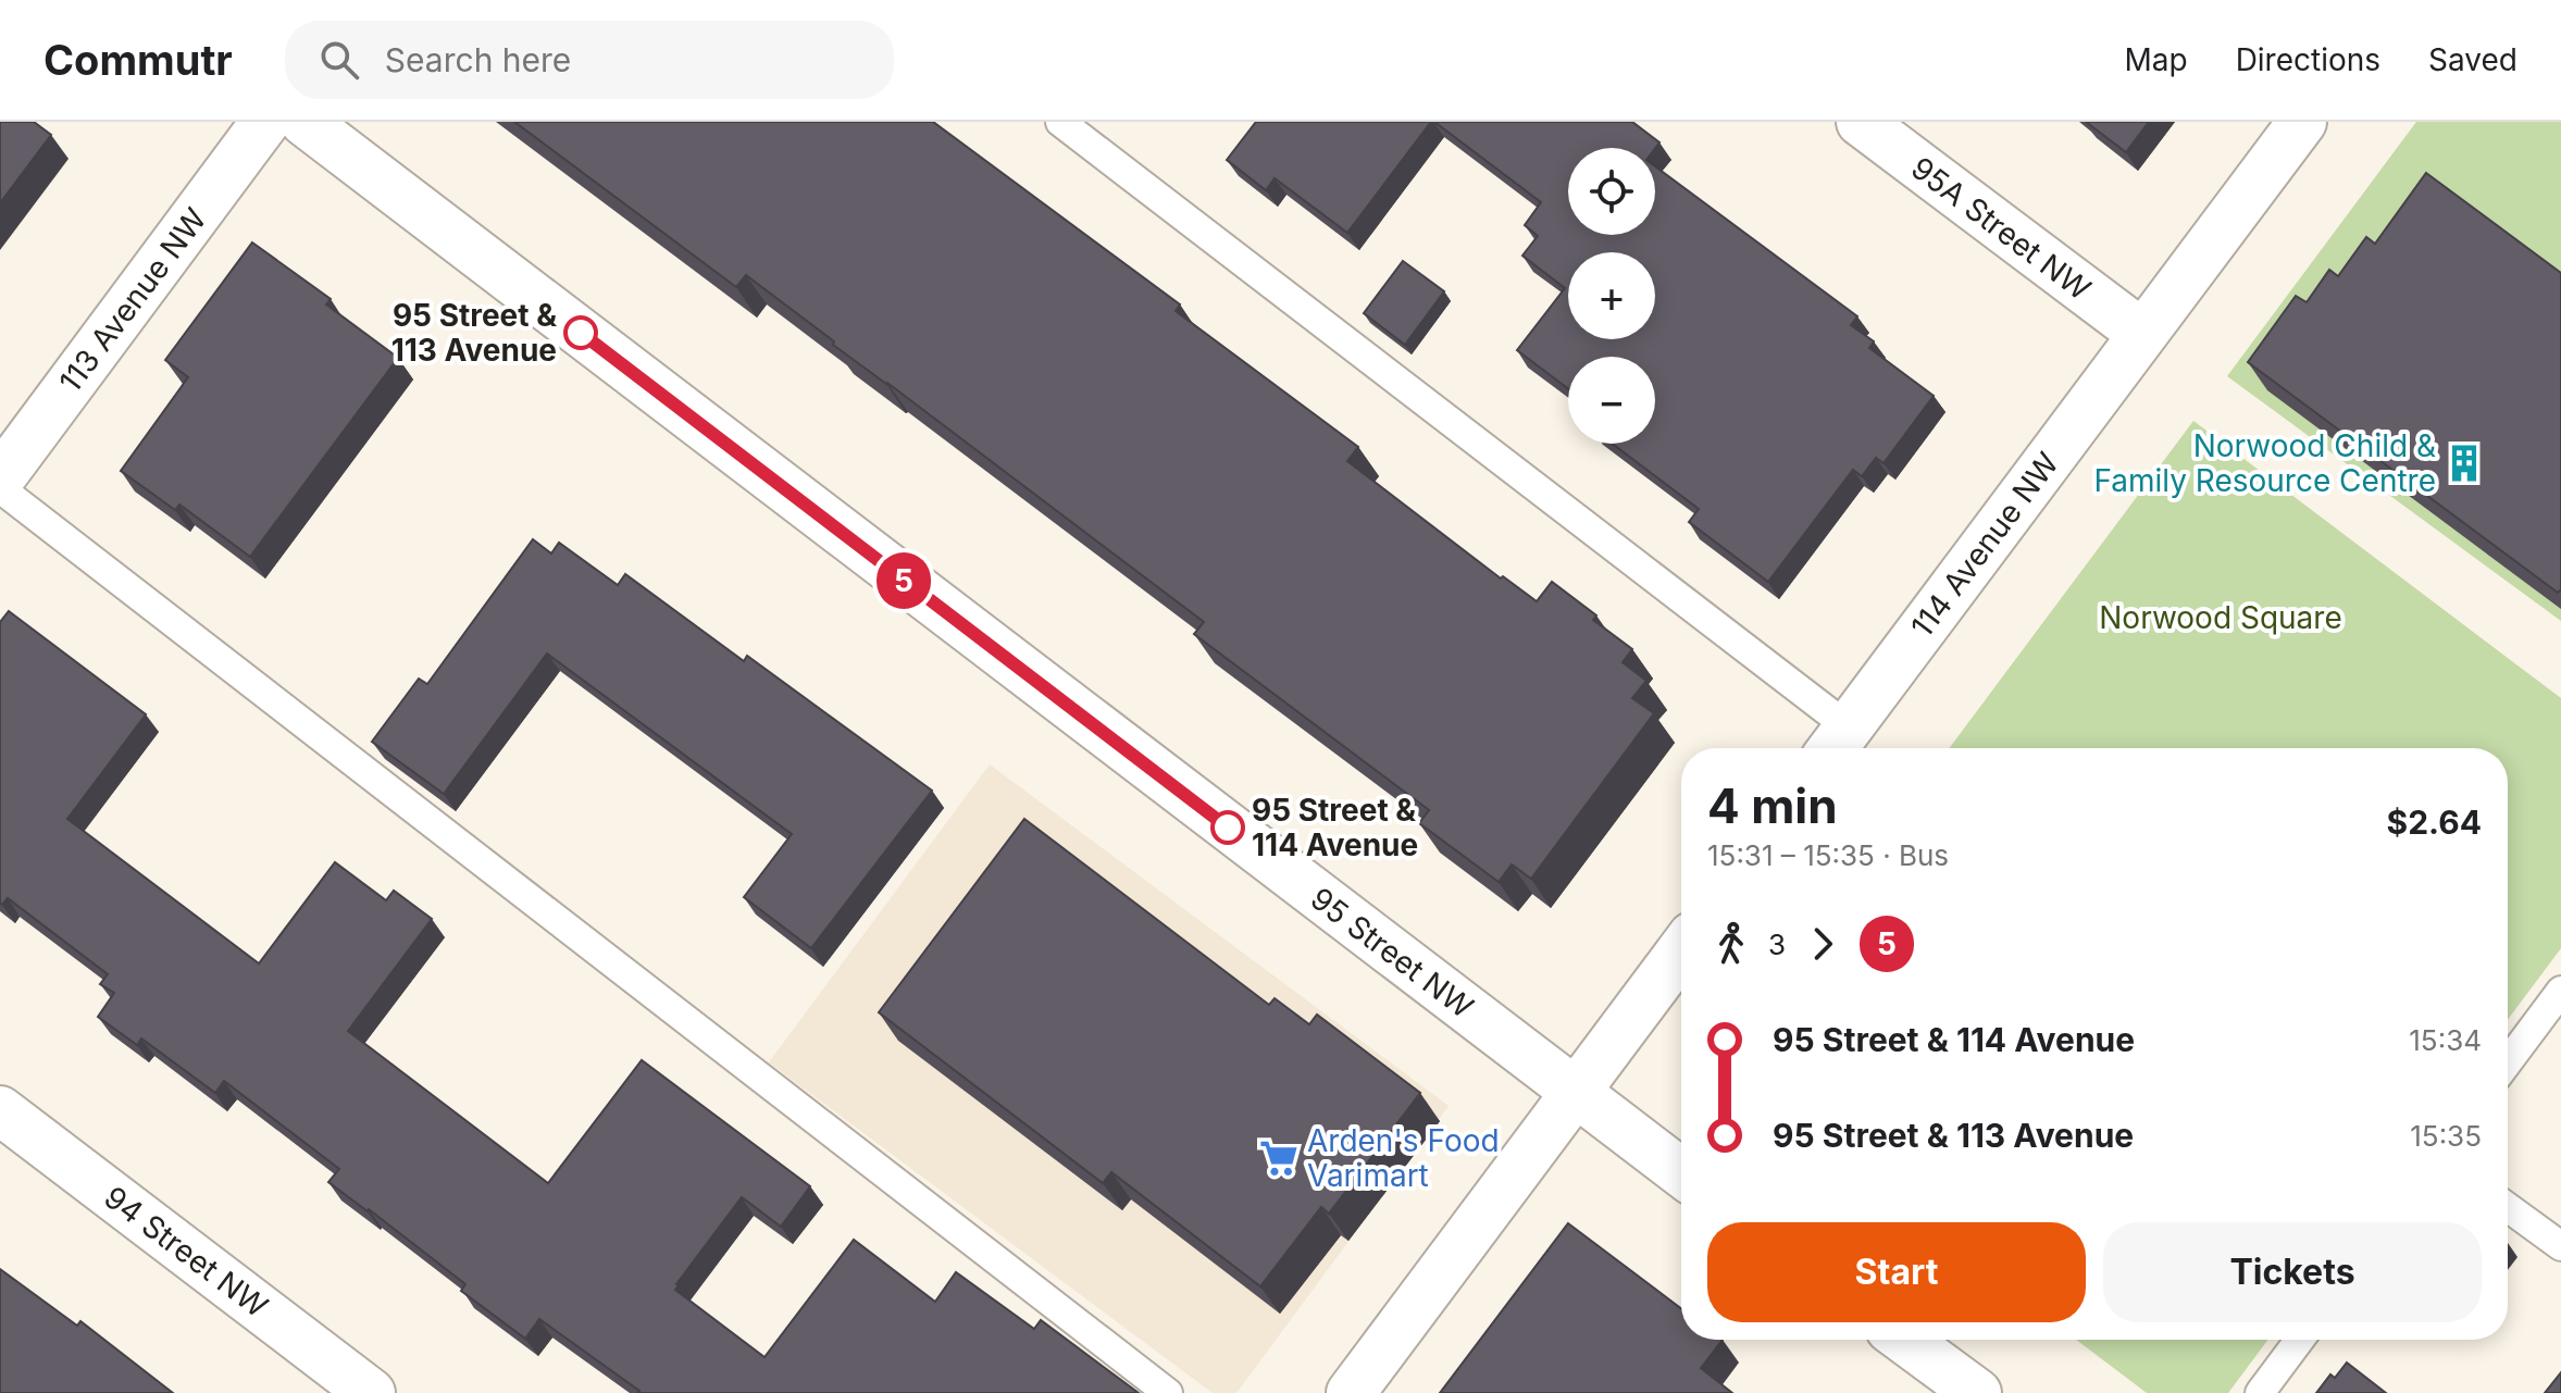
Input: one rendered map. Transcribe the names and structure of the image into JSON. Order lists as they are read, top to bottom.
{
  "streets": {
    "street": [
      "95A Street NW",
      "113 Avenue NW",
      "114 Avenue NW",
      "95 Street NW",
      "94 Street NW"
    ]
  },
  "crossings": [
    ["95A Street NW", "114 Avenue NW"]
  ],
  "parks": ["Norwood Square"],
  "places": {
    "other": ["95 Street & 113 Avenue", "95 Street & 114 Avenue"],
    "building": ["Norwood Child & Family Resource Centre"],
    "supermarket": ["Arden's Food Varimart"]
  },
  "lines": ["bus line 5"],
  "page": {
    "header": "Commutr",
    "search": "Search here",
    "nav": ["Map", "Directions", "Saved"],
    "on_map": "5",
    "map_buttons": ["+", "−"],
    "heading": ["4 min", "15:31 – 15:35 · Bus", "$2.64"],
    "legs": ["3", "5"],
    "list": [
      {
        "name": "95 Street & 114 Avenue",
        "value": "15:34"
      },
      {
        "name": "95 Street & 113 Avenue",
        "value": "15:35"
      }
    ],
    "buttons": ["Start", "Tickets"]
  }
}
